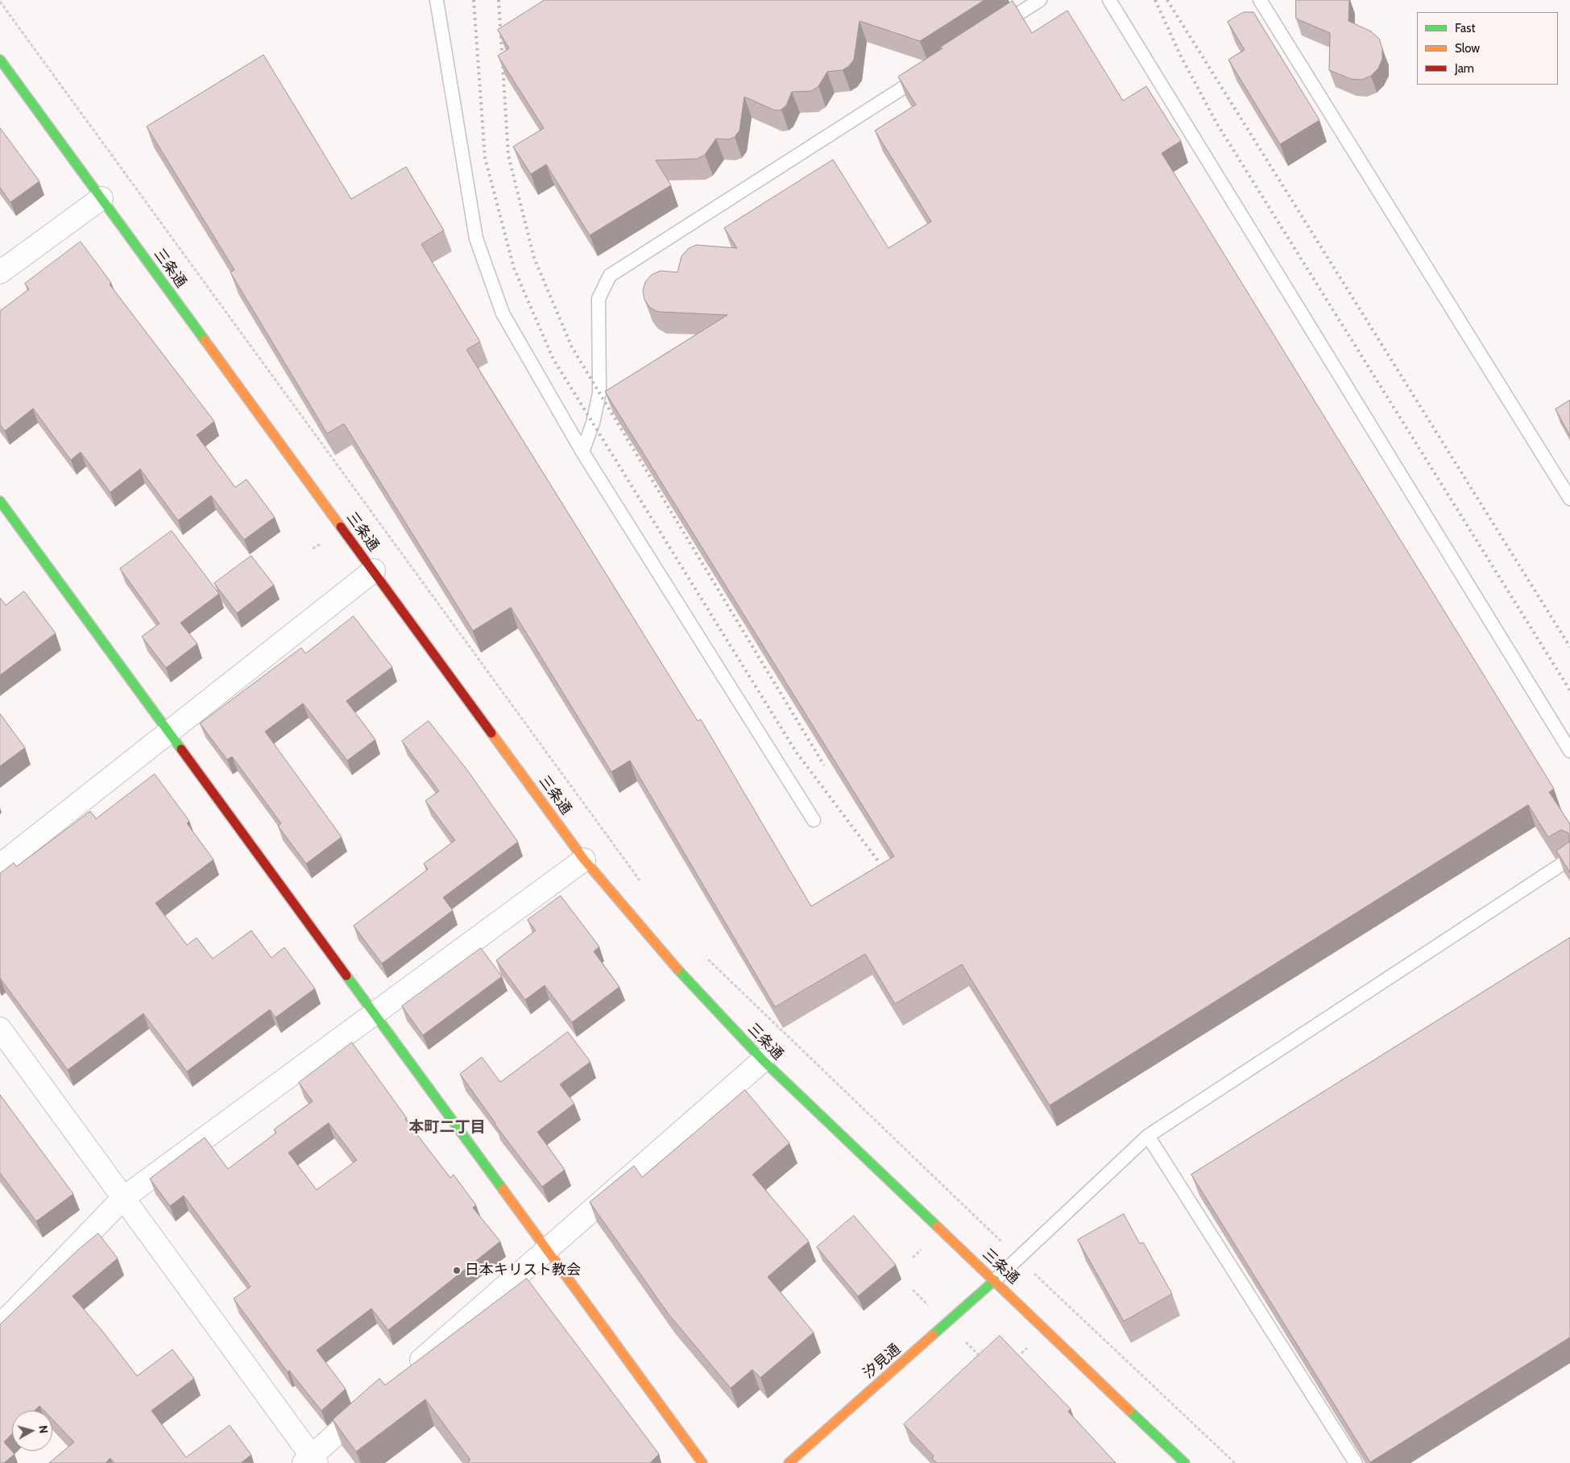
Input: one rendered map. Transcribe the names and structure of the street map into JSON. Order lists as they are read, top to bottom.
{
  "streets": {
    "street": ["三条通", "汐見通"]
  },
  "crossings": [
    ["三条通", "汐見通"]
  ],
  "districts": ["本町二丁目"],
  "places": ["日本キリスト教会"],
  "legend": ["Fast", "Slow", "Jam"],
  "north": "right"
}
